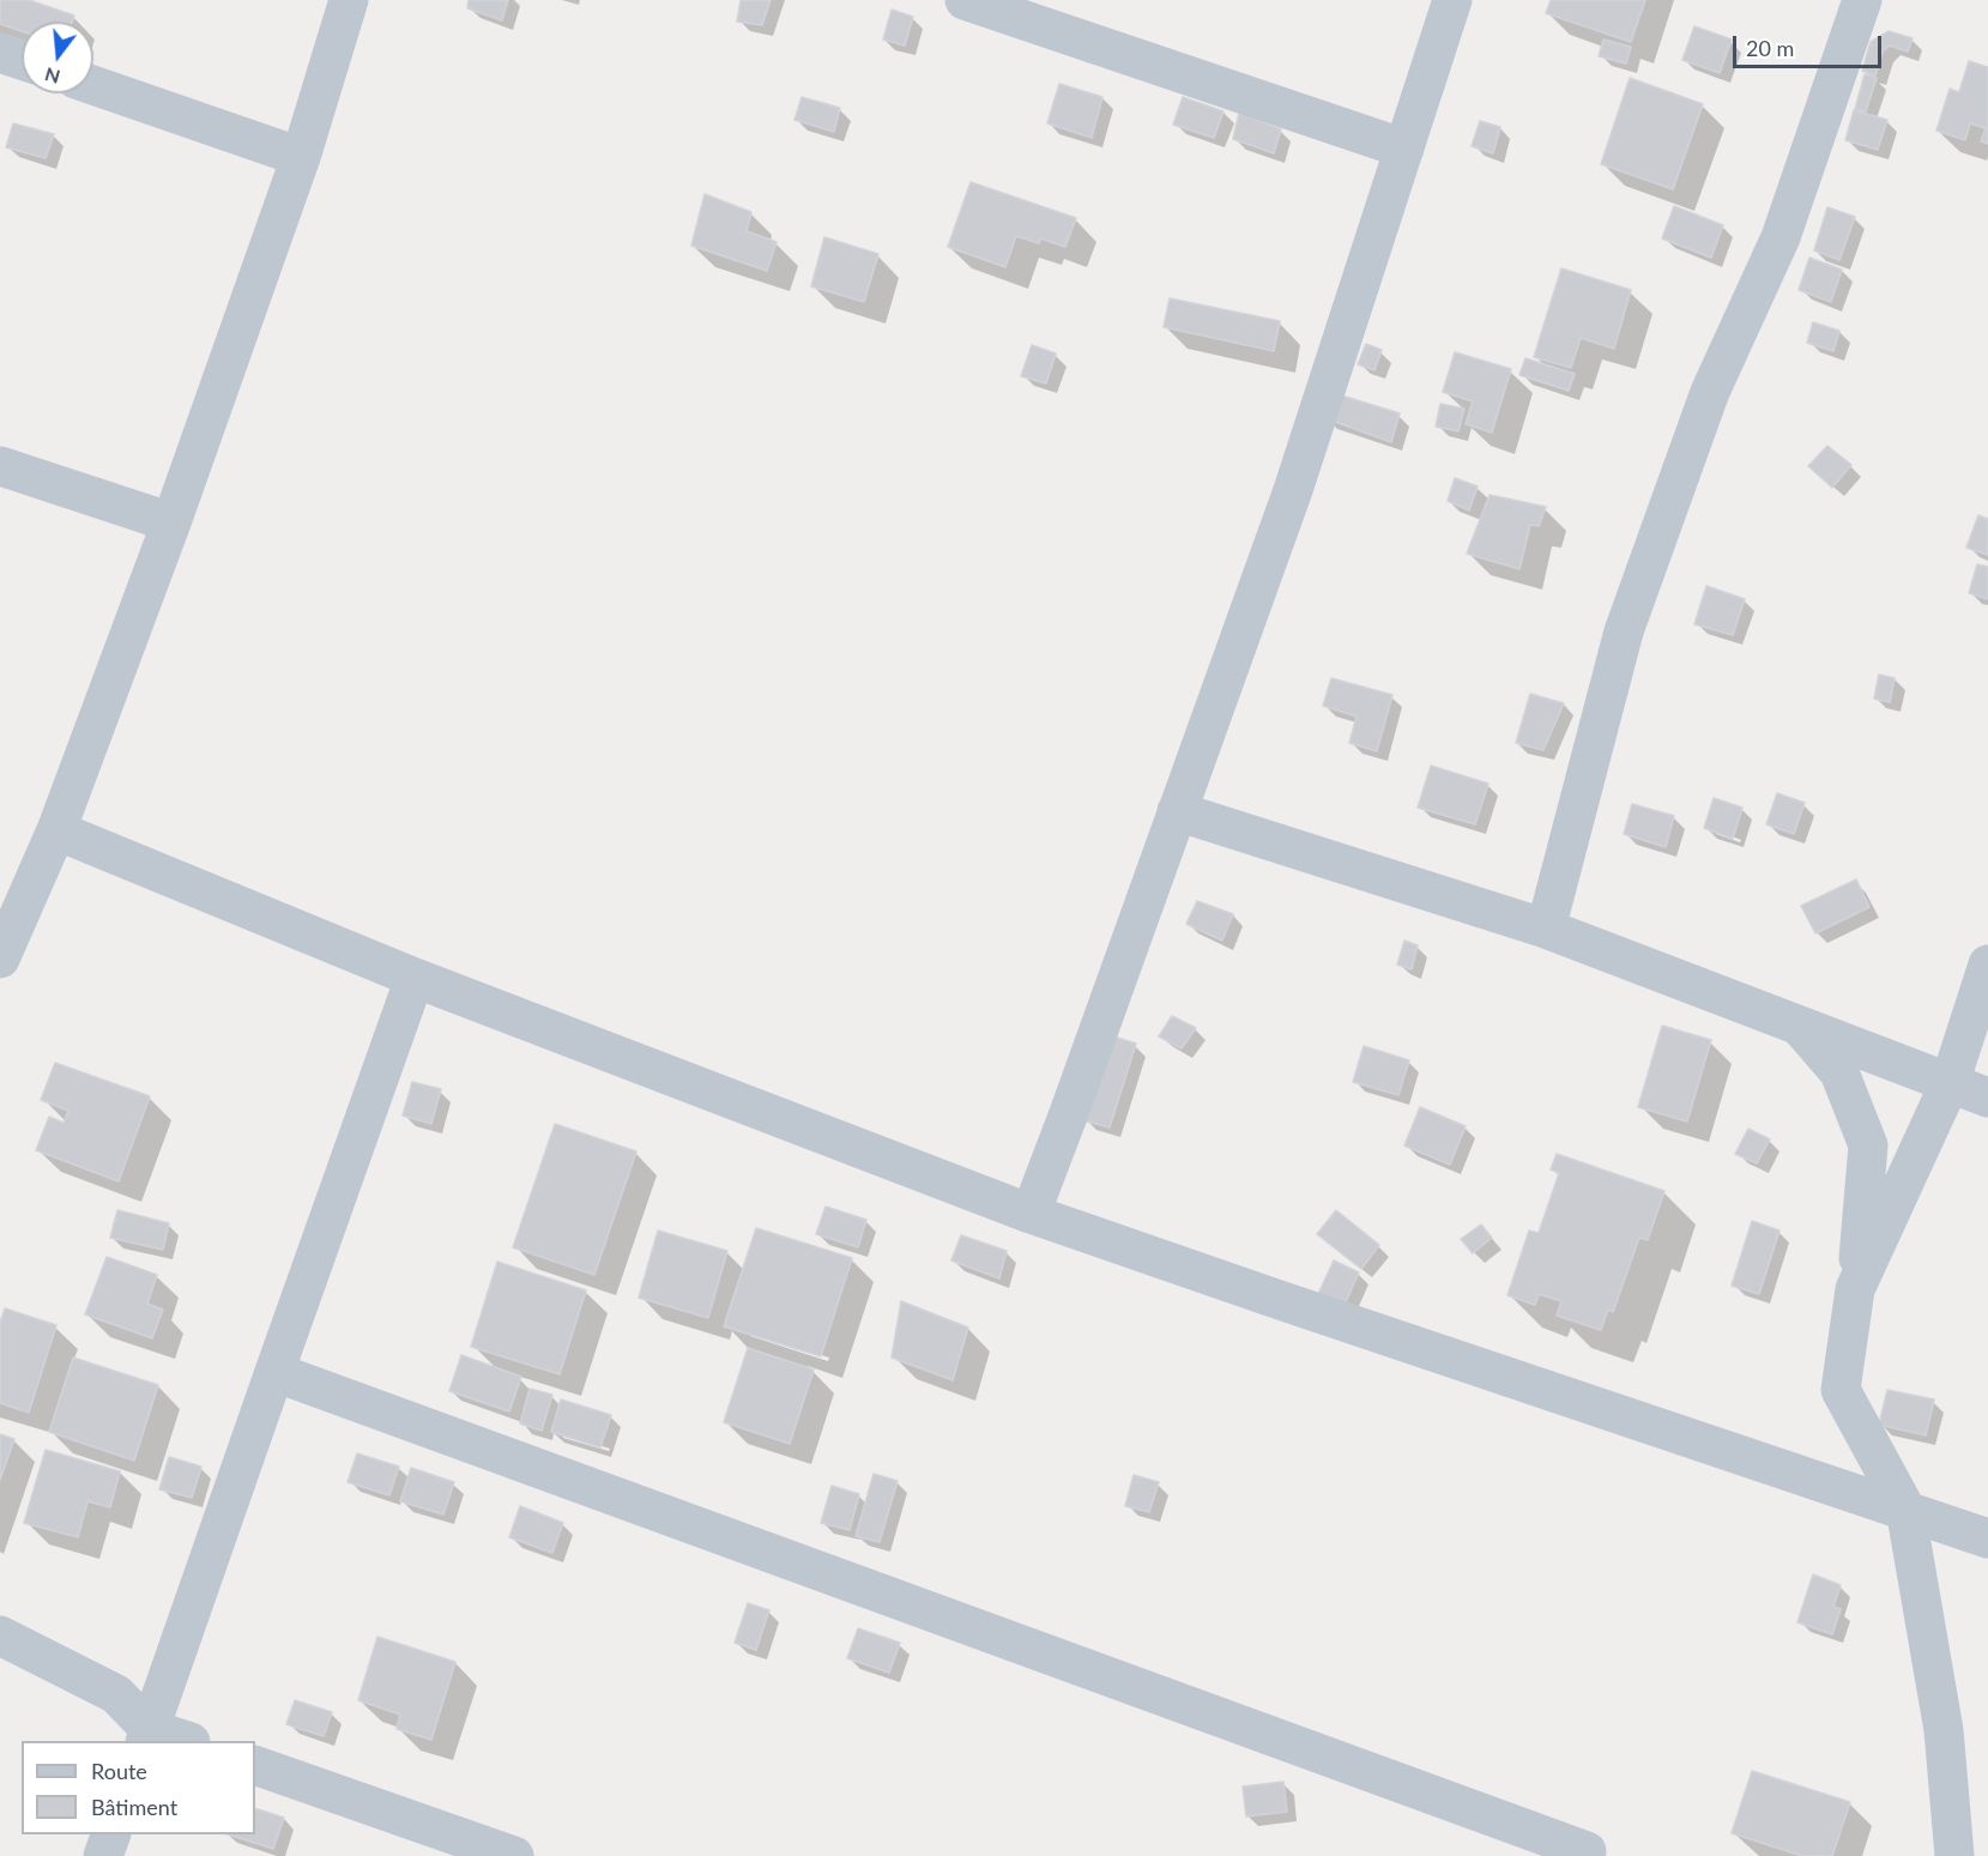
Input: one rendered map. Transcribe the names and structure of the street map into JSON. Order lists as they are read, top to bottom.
{
  "legend": ["Route", "Bâtiment"],
  "scale_bar": "20 m",
  "north": "bottom"
}
